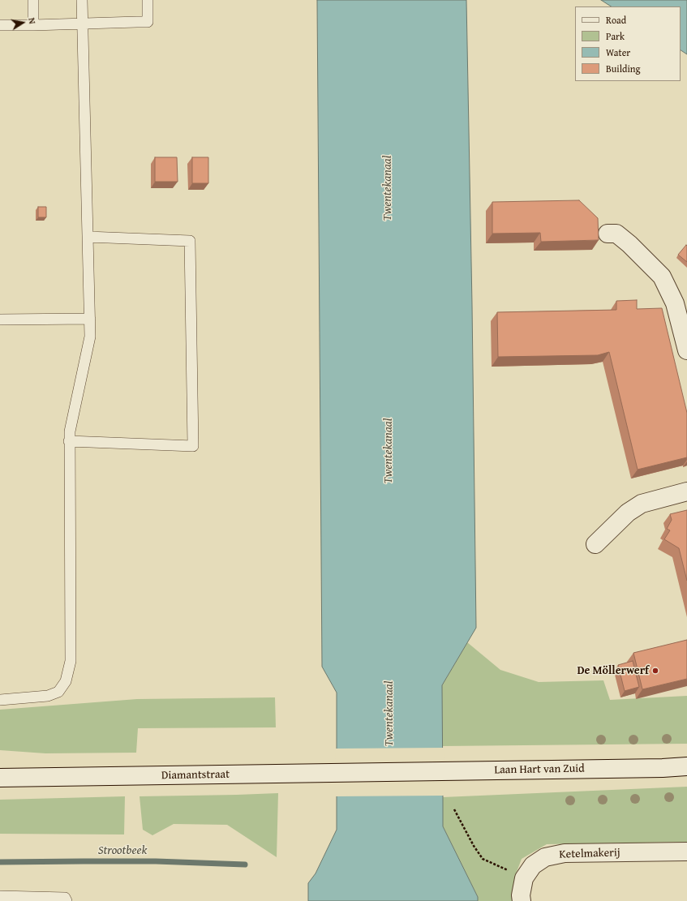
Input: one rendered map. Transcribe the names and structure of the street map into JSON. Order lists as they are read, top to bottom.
{
  "streets": {
    "main road": ["Laan Hart van Zuid", "Diamantstraat", "Ketelmakerij"]
  },
  "crossings": [
    ["Laan Hart van Zuid", "Diamantstraat"]
  ],
  "water": ["Twentekanaal", "Strootbeek"],
  "places": ["De Möllerwerf"],
  "legend": [
    "Road",
    "Park",
    "Water",
    "Building"
  ],
  "north": "right"
}
